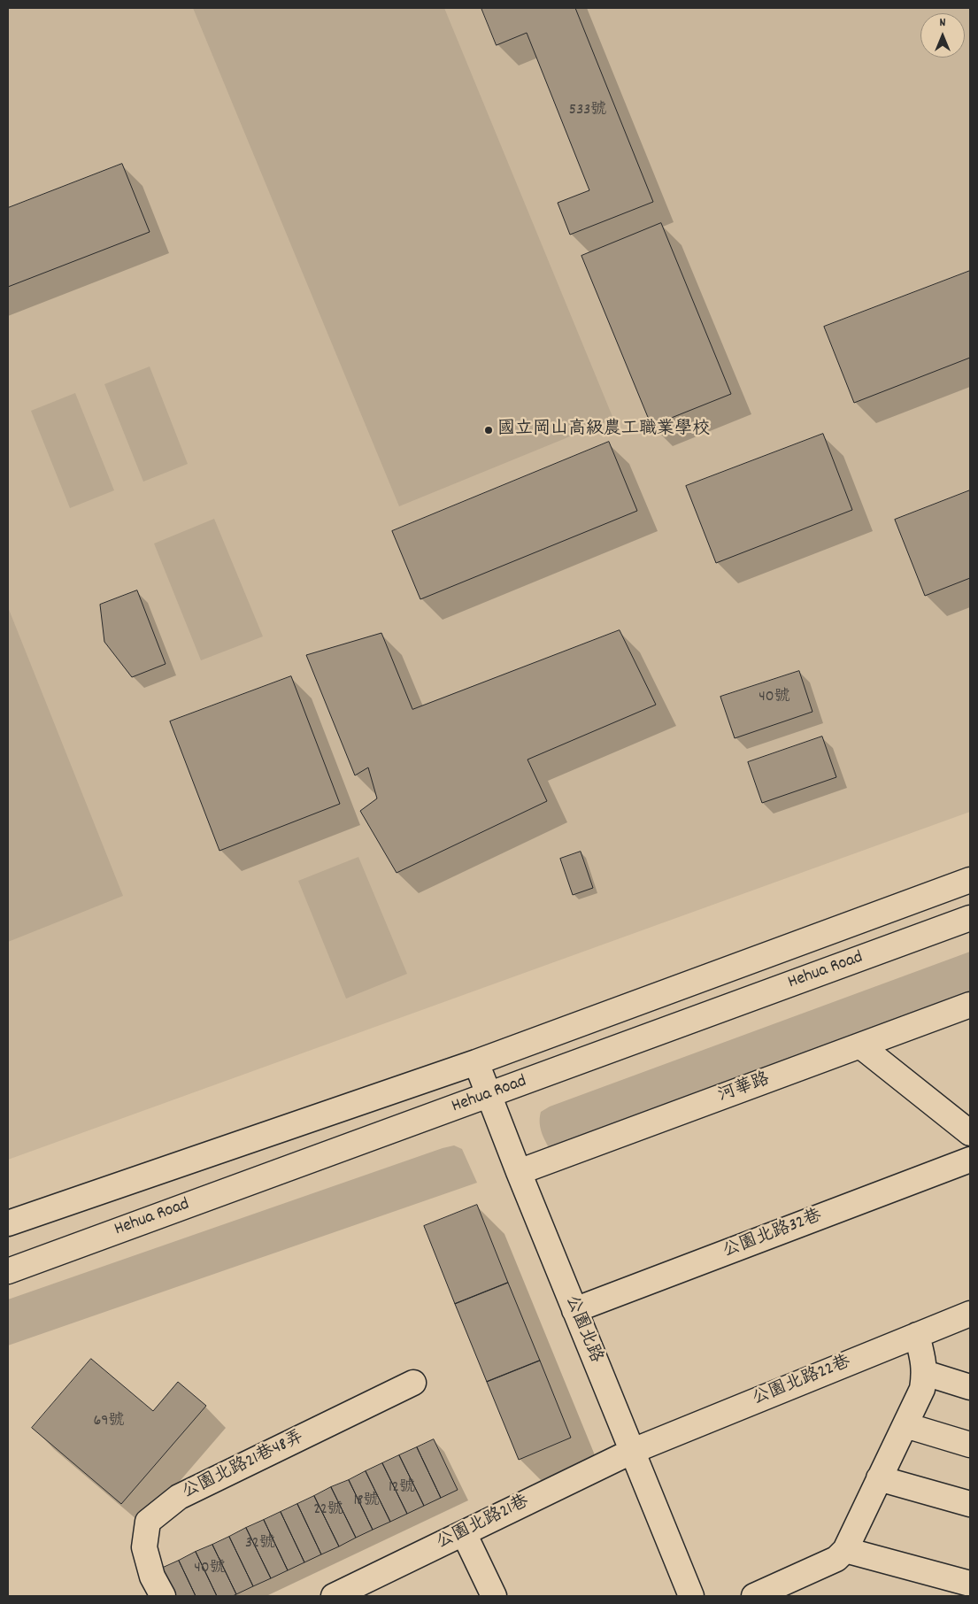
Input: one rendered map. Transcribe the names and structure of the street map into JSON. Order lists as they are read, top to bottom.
{
  "streets": {
    "street": [
      "Hehua Road",
      "河華路",
      "公園北路32巷",
      "公園北路",
      "公園北路22巷",
      "公園北路21巷48弄",
      "公園北路21巷"
    ]
  },
  "crossings": [
    ["Hehua Road", "公園北路"],
    ["河華路", "公園北路"],
    ["公園北路32巷", "公園北路"],
    ["公園北路", "公園北路22巷"],
    ["公園北路", "公園北路21巷"],
    ["公園北路22巷", "公園北路21巷"]
  ],
  "places": ["國立岡山高級農工職業學校"],
  "house_numbers": [
    "533號",
    "40號",
    "69號",
    "12號",
    "18號",
    "22號",
    "32號",
    "40號"
  ],
  "north": "top"
}
